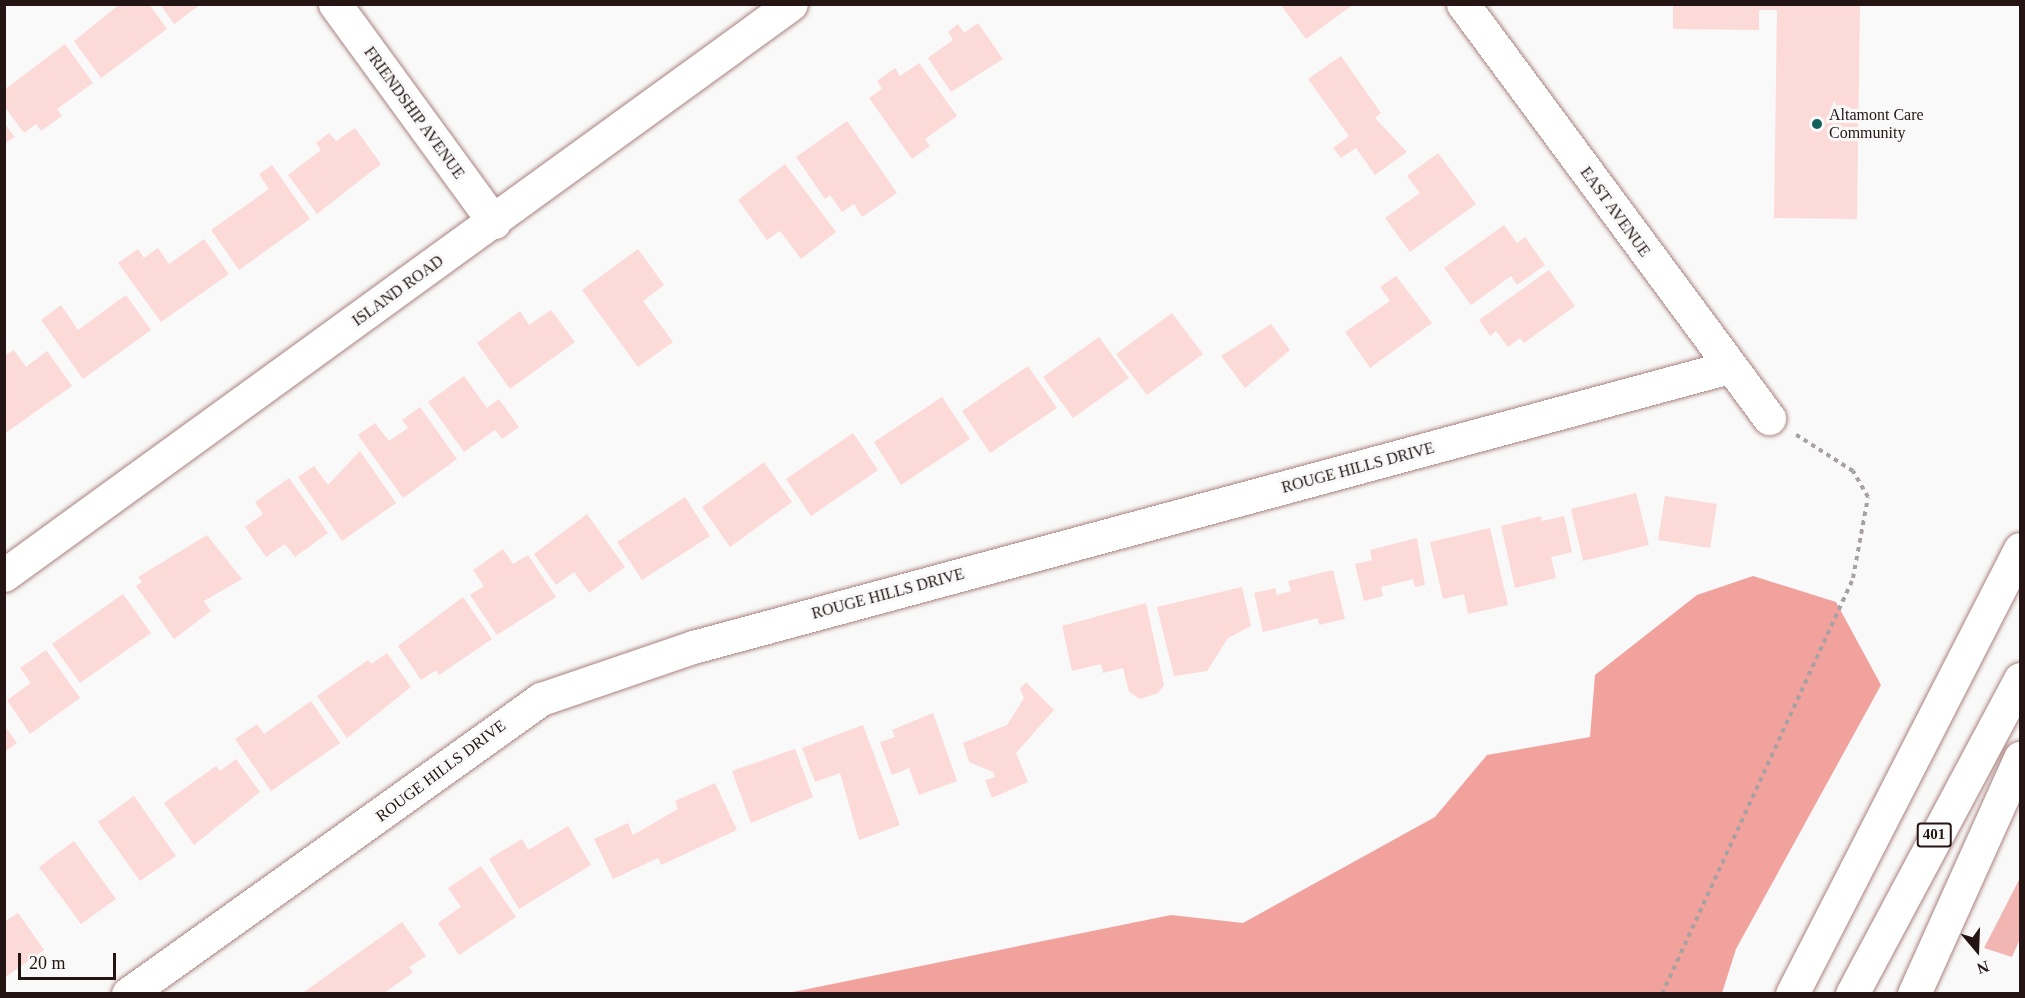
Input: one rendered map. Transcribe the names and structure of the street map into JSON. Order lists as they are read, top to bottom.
{
  "streets": {
    "main road": [
      "FRIENDSHIP AVENUE",
      "EAST AVENUE",
      "ISLAND ROAD",
      "ROUGE HILLS DRIVE",
      "401"
    ]
  },
  "crossings": [
    ["FRIENDSHIP AVENUE", "ISLAND ROAD"],
    ["EAST AVENUE", "ROUGE HILLS DRIVE"]
  ],
  "places": ["Altamont Care Community"],
  "scale_bar": "20 m",
  "north": "bottom"
}
